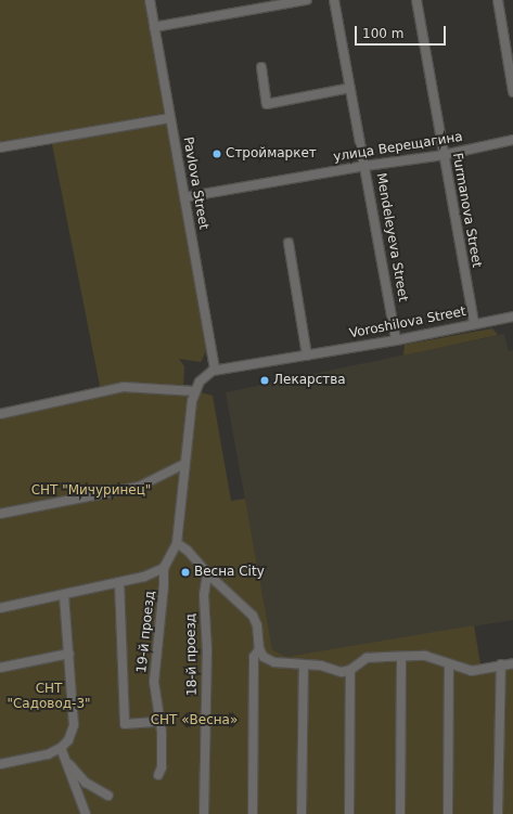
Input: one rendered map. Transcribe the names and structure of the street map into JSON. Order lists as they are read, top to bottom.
{
  "streets": {
    "street": [
      "улица Верещагина",
      "Pavlova Street",
      "Furmanova Street",
      "Mendeleyeva Street",
      "Voroshilova Street",
      "19-й проезд",
      "18-й проезд"
    ]
  },
  "crossings": [
    ["улица Верещагина", "Pavlova Street"],
    ["улица Верещагина", "Furmanova Street"],
    ["улица Верещагина", "Mendeleyeva Street"],
    ["Pavlova Street", "Voroshilova Street"],
    ["Furmanova Street", "Voroshilova Street"],
    ["Mendeleyeva Street", "Voroshilova Street"]
  ],
  "parks": ["СНТ \"Мичуринец\"", "СНТ \"Садовод-3\"", "СНТ «Весна»"],
  "places": ["Строймаркет", "Лекарства", "Весна City"],
  "scale_bar": "100 m"
}
